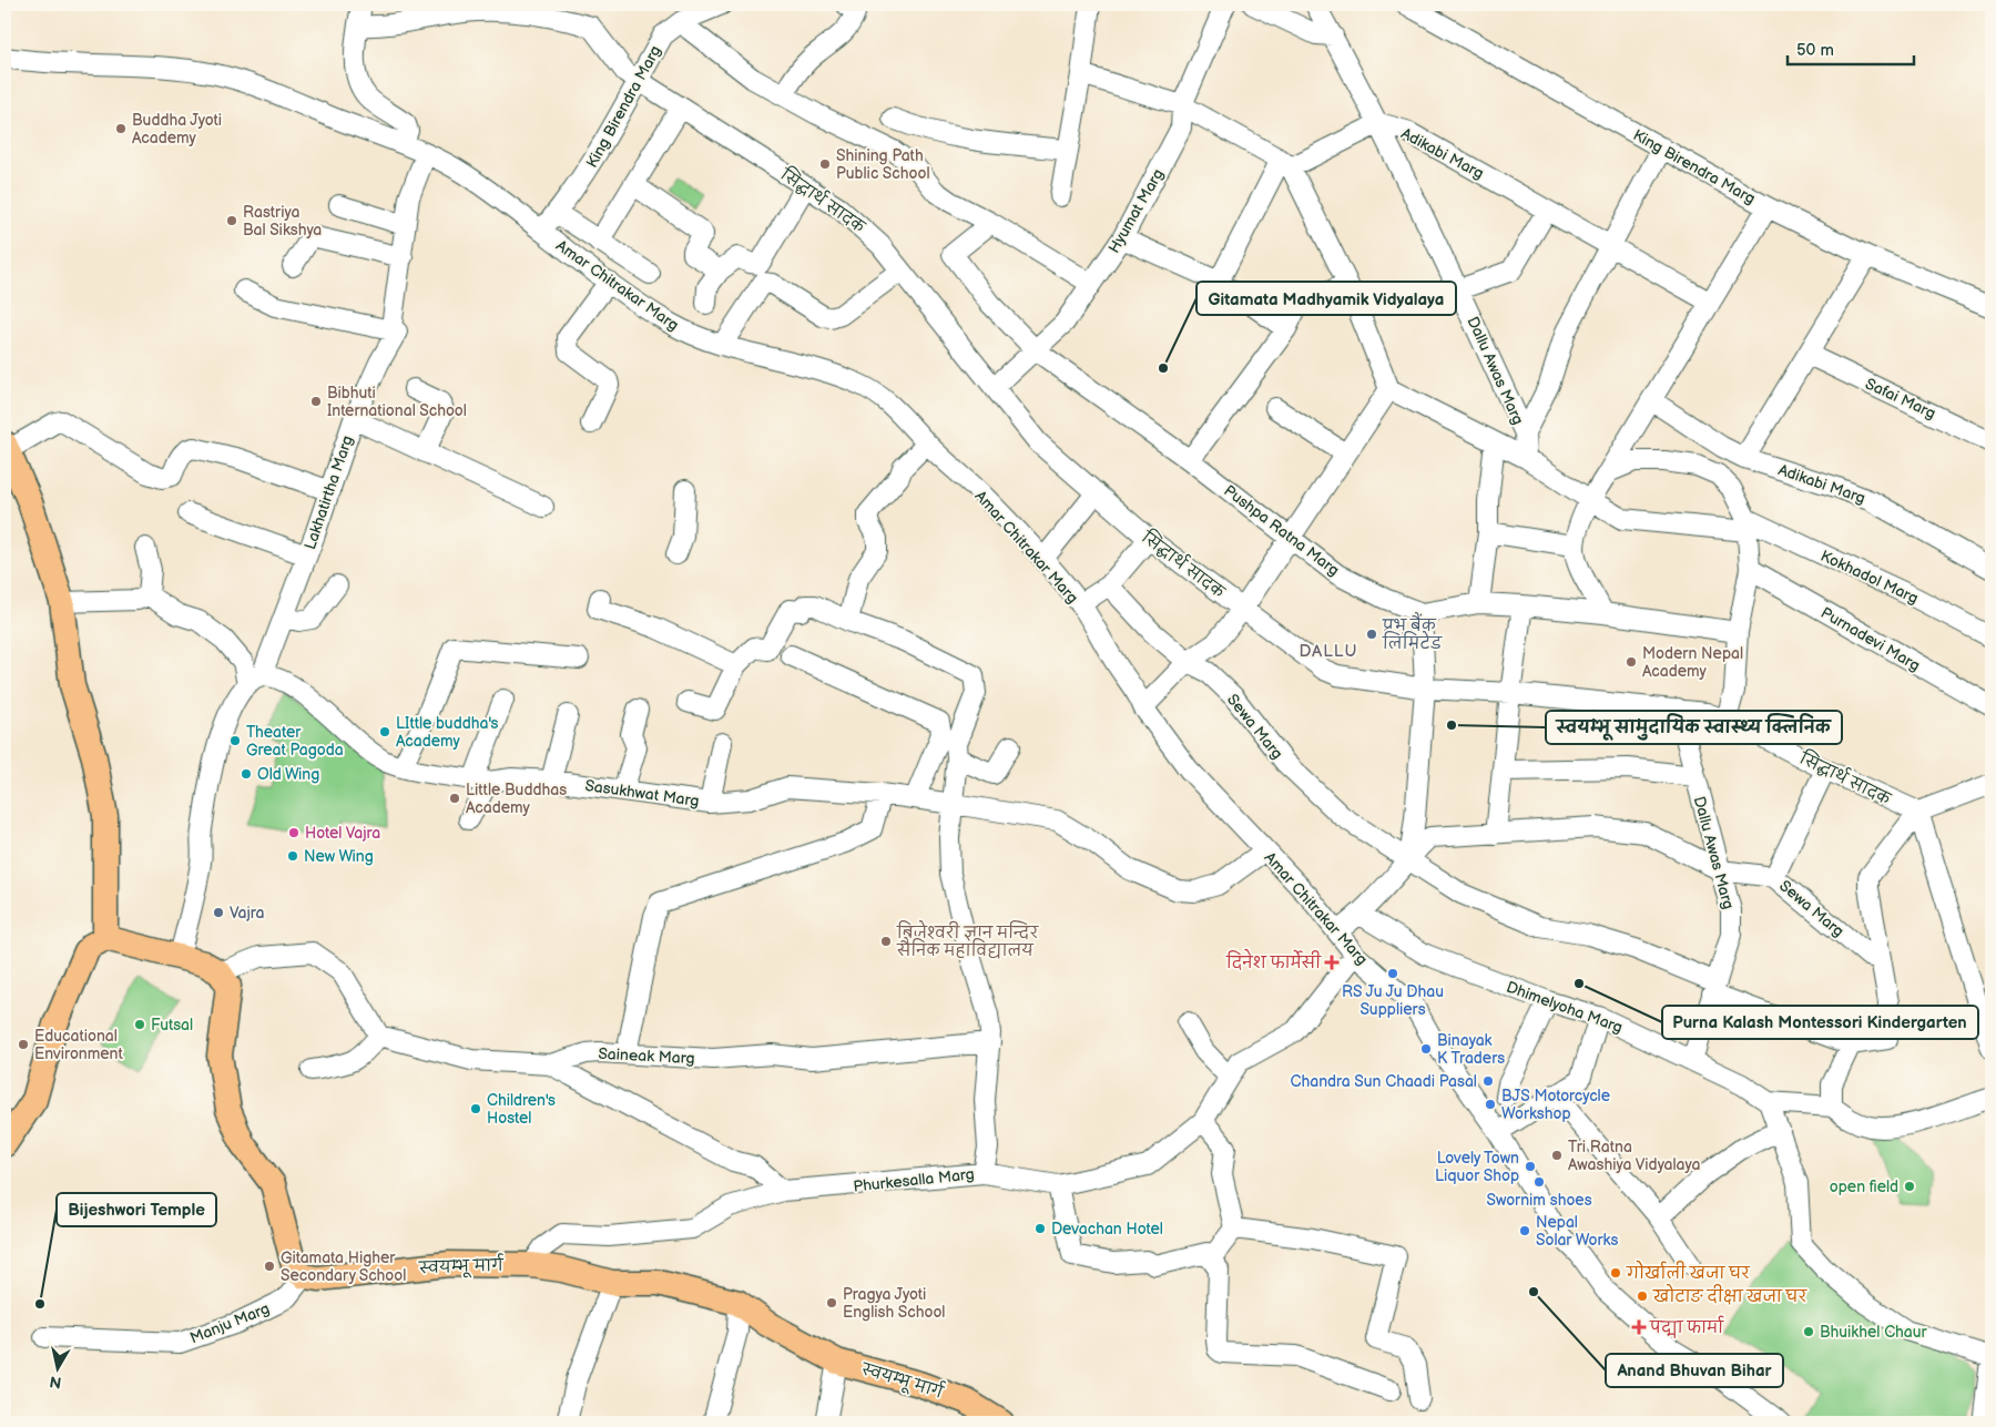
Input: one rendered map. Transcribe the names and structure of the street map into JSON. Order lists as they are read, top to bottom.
{
  "streets": {
    "main road": ["स्वयम्भू मार्ग"],
    "street": [
      "King Birendra Marg",
      "Adikabi Marg",
      "सिद्धार्थ सादक",
      "Hyumat Marg",
      "Amar Chitrakar Marg",
      "Dallu Awas Marg",
      "Safai Marg",
      "Lakhatirtha Marg",
      "Pushpa Ratna Marg",
      "Kokhadol Marg",
      "Purnadevi Marg",
      "Sewa Marg",
      "Sasukhwat Marg",
      "Dhimelyoha Marg",
      "Saineak Marg",
      "Phurkesalla Marg",
      "Manju Marg"
    ]
  },
  "crossings": [
    ["King Birendra Marg", "सिद्धार्थ सादक"],
    ["King Birendra Marg", "Amar Chitrakar Marg"],
    ["Adikabi Marg", "Dallu Awas Marg"],
    ["सिद्धार्थ सादक", "Hyumat Marg"],
    ["सिद्धार्थ सादक", "Dallu Awas Marg"],
    ["Hyumat Marg", "Pushpa Ratna Marg"],
    ["Amar Chitrakar Marg", "Sewa Marg"],
    ["Amar Chitrakar Marg", "Sasukhwat Marg"],
    ["Amar Chitrakar Marg", "Phurkesalla Marg"],
    ["Dallu Awas Marg", "Sewa Marg"],
    ["Dallu Awas Marg", "Dhimelyoha Marg"],
    ["Lakhatirtha Marg", "Sasukhwat Marg"],
    ["Sewa Marg", "Dhimelyoha Marg"],
    ["Phurkesalla Marg", "स्वयम्भू मार्ग"],
    ["स्वयम्भू मार्ग", "Manju Marg"]
  ],
  "districts": ["DALLU"],
  "places": {
    "other": [
      "Buddha Jyoti Academy",
      "Shining Path Public School",
      "Rastriya Bal Sikshya",
      "Gitamata Madhyamik Vidyalaya",
      "Bibhuti International School",
      "प्रभु बैंक लिमिटेड",
      "Modern Nepal Academy",
      "स्वयम्भू सामुदायिक स्वास्थ्य क्लिनिक",
      "LIttle buddha's Academy",
      "Theater Great Pagoda",
      "Old Wing",
      "Little Buddhas Academy",
      "Hotel Vajra",
      "New Wing",
      "Vajra",
      "बिजेश्वरी ज्ञान मन्दिर सैनिक महाविद्यालय",
      "RS Ju Ju Dhau Suppliers",
      "Purna Kalash Montessori Kindergarten",
      "Futsal",
      "Educational Environment",
      "Binayak K Traders",
      "Chandra Sun Chaadi Pasal",
      "BJS Motorcycle Workshop",
      "Children's Hostel",
      "Tri Ratna Awashiya Vidyalaya",
      "Lovely Town Liquor Shop",
      "Swornim shoes",
      "open field",
      "Devachan Hotel",
      "Nepal Solar Works",
      "Gitamata Higher Secondary School",
      "गोर्खाली खजा घर",
      "Anand Bhuvan Bihar",
      "खोटाङ दीक्षा खजा घर",
      "Pragya Jyoti English School",
      "Bijeshwori Temple",
      "Bhuikhel Chaur"
    ],
    "health": ["दिनेश फार्मेसी", "पद्मा फार्मा"]
  },
  "scale_bar": "50 m",
  "north": "bottom"
}
